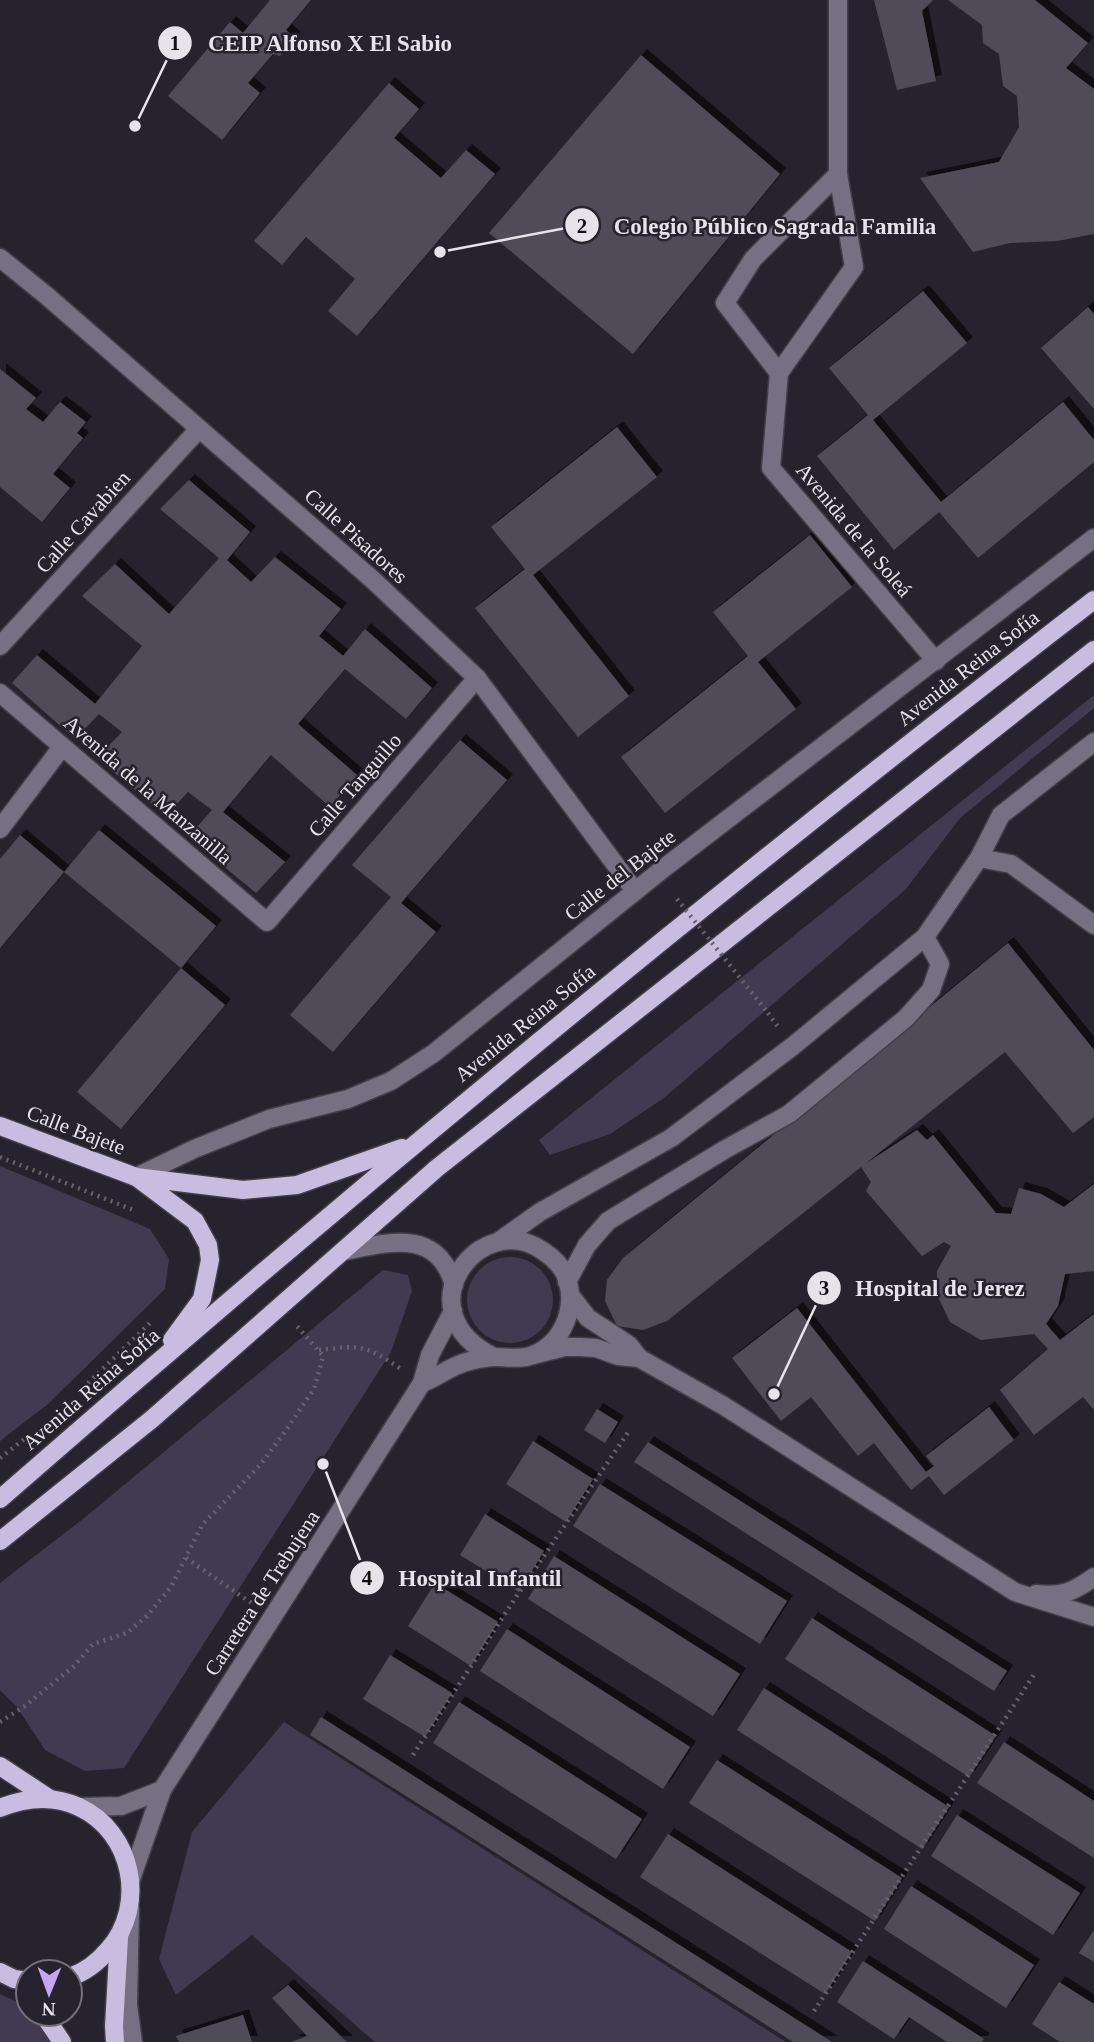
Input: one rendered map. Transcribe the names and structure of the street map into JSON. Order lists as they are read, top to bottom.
{
  "streets": {
    "main road": ["Avenida Reina Sofía", "Calle Bajete"],
    "street": [
      "Calle Cavabien",
      "Avenida de la Soleá",
      "Calle Pisadores",
      "Calle Tanguillo",
      "Avenida de la Manzanilla",
      "Calle del Bajete",
      "Carretera de Trebujena"
    ]
  },
  "crossings": [
    ["Calle Cavabien", "Calle Pisadores"],
    ["Avenida de la Soleá", "Calle del Bajete"],
    ["Calle Pisadores", "Calle Tanguillo"],
    ["Calle Pisadores", "Calle del Bajete"],
    ["Calle Tanguillo", "Avenida de la Manzanilla"],
    ["Calle del Bajete", "Calle Bajete"]
  ],
  "places": [
    "CEIP Alfonso X El Sabio",
    "Colegio Público Sagrada Familia",
    "Hospital de Jerez",
    "Hospital Infantil"
  ],
  "north": "bottom"
}
